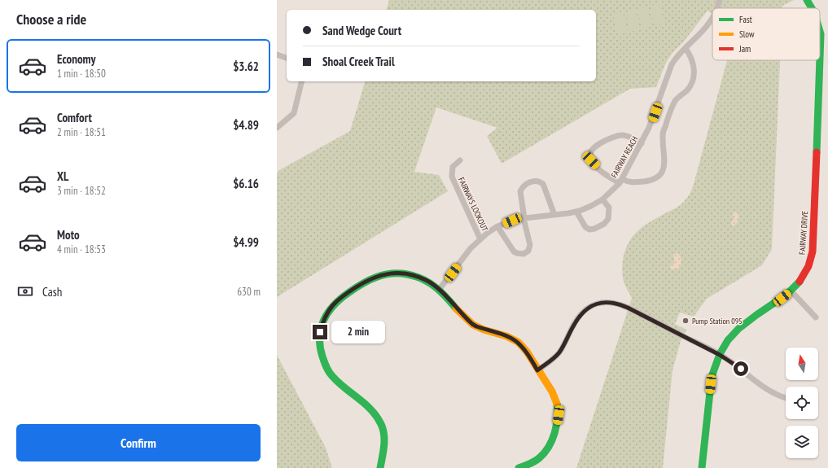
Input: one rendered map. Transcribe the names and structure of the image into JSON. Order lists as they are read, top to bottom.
{
  "streets": {
    "street": ["FAIRWAY REACH", "FAIRWAYS LOOKOUT", "FAIRWAY DRIVE"]
  },
  "crossings": [
    ["FAIRWAY REACH", "FAIRWAYS LOOKOUT"]
  ],
  "places": ["Pump Station 095"],
  "legend": ["Fast", "Slow", "Jam"],
  "north": "top",
  "page": {
    "heading": "Choose a ride",
    "banner": ["Sand Wedge Court", "Shoal Creek Trail"],
    "list": [
      {
        "name": "Economy",
        "note": "1 min · 18:50",
        "value": "$3.62"
      },
      {
        "name": "Comfort",
        "note": "2 min · 18:51",
        "value": "$4.89"
      },
      {
        "name": "XL",
        "note": "3 min · 18:52",
        "value": "$6.16"
      },
      {
        "name": "Moto",
        "note": "4 min · 18:53",
        "value": "$4.99"
      }
    ],
    "pay": ["Cash", "630 m"],
    "bubble": "2 min",
    "buttons": "Confirm"
  }
}
